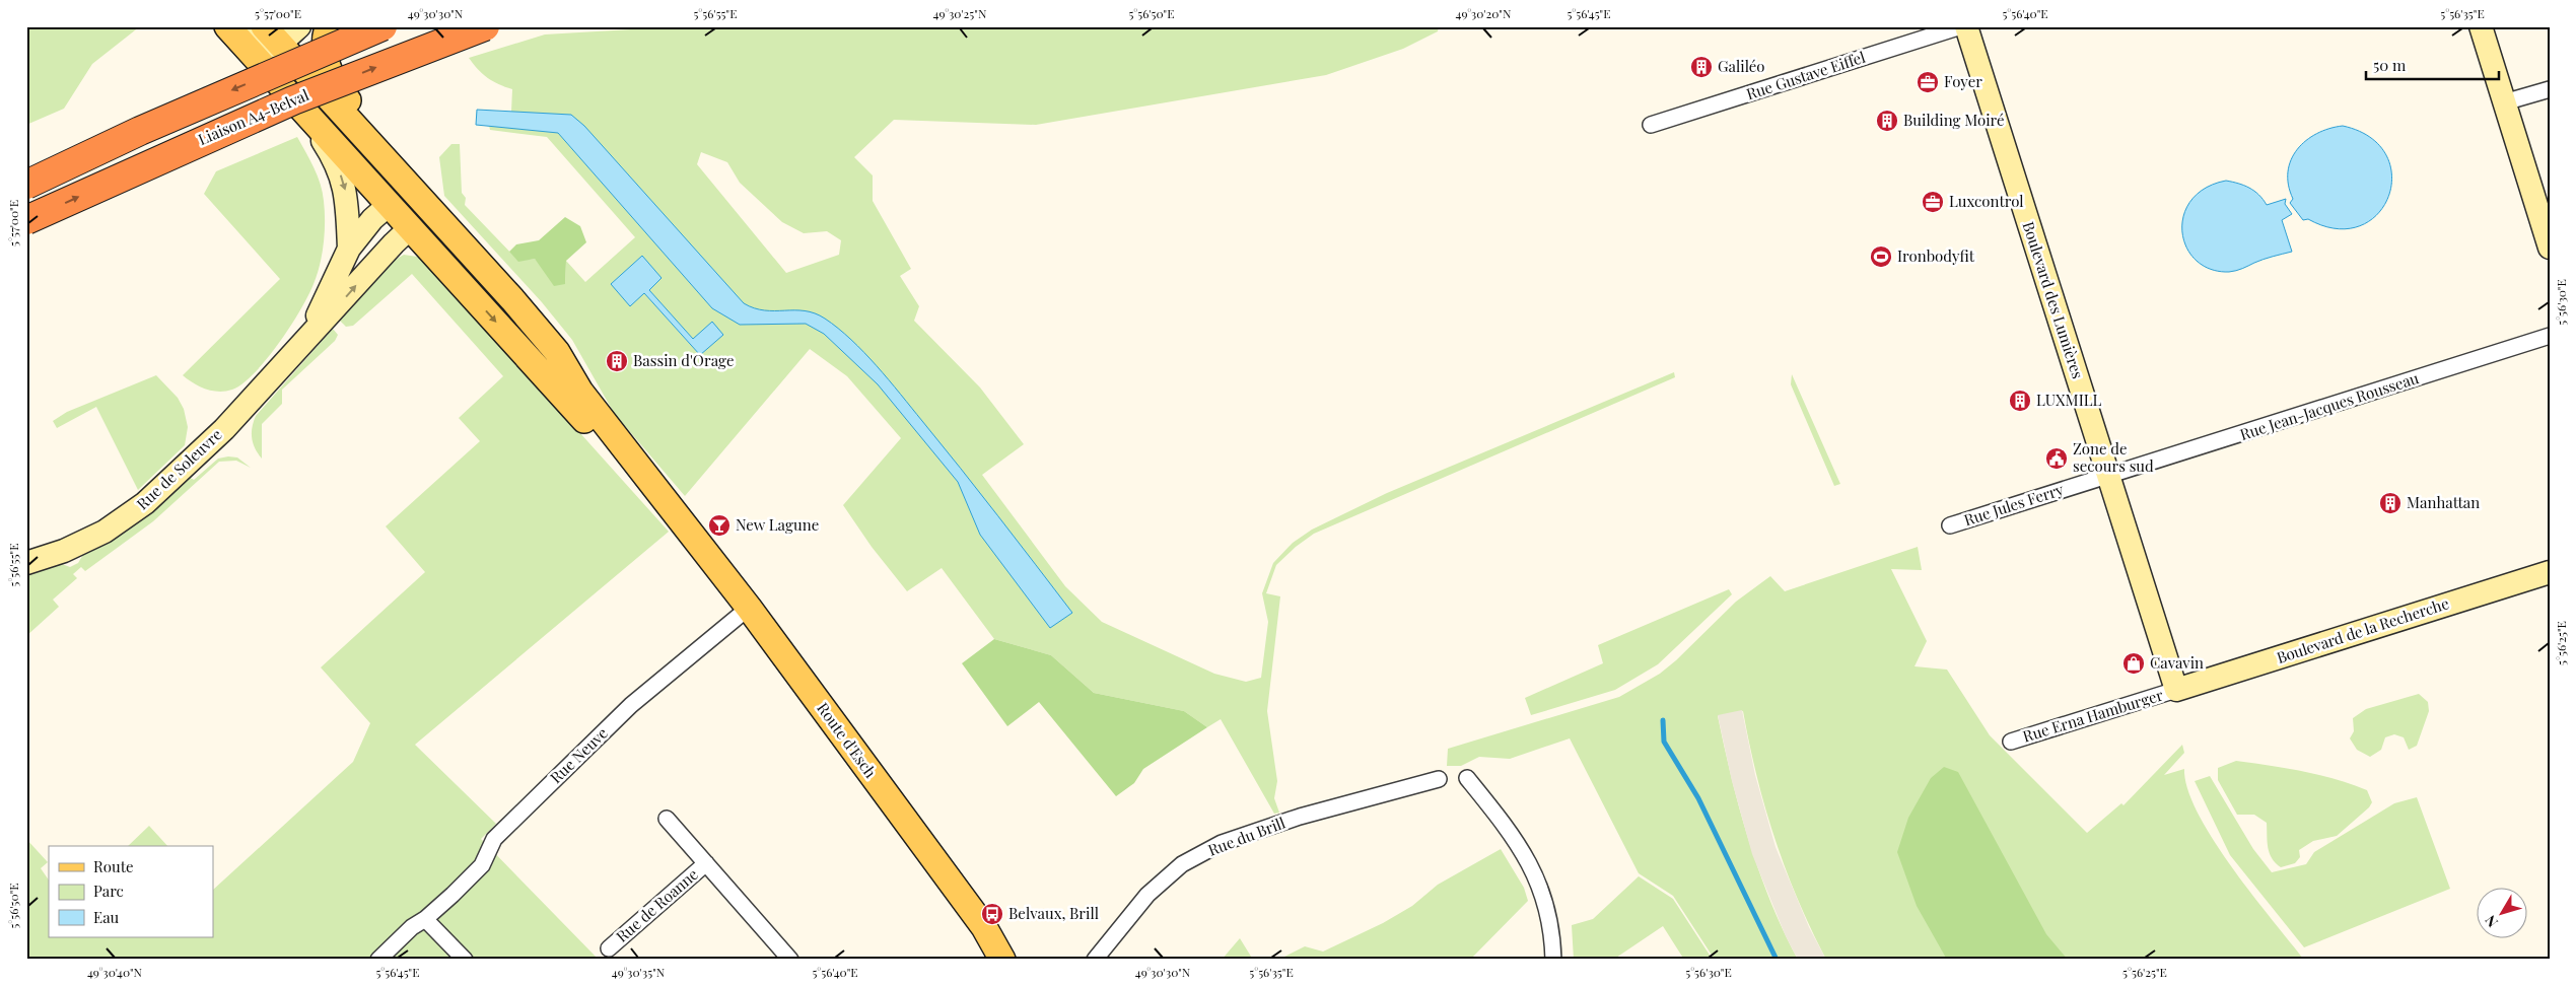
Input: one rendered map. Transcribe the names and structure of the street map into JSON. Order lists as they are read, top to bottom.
{
  "streets": {
    "highway": ["Liaison A4-Belval"],
    "main road": [
      "Boulevard des Lumières",
      "Rue de Soleuvre",
      "Boulevard de la Recherche",
      "Route d'Esch"
    ],
    "street": [
      "Rue Gustave Eiffel",
      "Rue Jean-Jacques Rousseau",
      "Rue Jules Ferry",
      "Rue Erna Hamburger",
      "Rue Neuve",
      "Rue du Brill",
      "Rue de Roanne"
    ]
  },
  "crossings": [
    ["Boulevard des Lumières", "Rue Jean-Jacques Rousseau"],
    ["Boulevard des Lumières", "Rue Jules Ferry"],
    ["Boulevard des Lumières", "Boulevard de la Recherche"],
    ["Boulevard des Lumières", "Rue Erna Hamburger"],
    ["Rue Jean-Jacques Rousseau", "Rue Jules Ferry"],
    ["Boulevard de la Recherche", "Rue Erna Hamburger"],
    ["Route d'Esch", "Rue Neuve"]
  ],
  "places": {
    "building": [
      "Galiléo",
      "Building Moiré",
      "Bassin d'Orage",
      "LUXMILL",
      "Manhattan"
    ],
    "office": ["Foyer", "Luxcontrol"],
    "sports": ["Ironbodyfit"],
    "public building": ["Zone de secours sud"],
    "bar": ["New Lagune"],
    "shop": ["Cavavin"],
    "bus stop": ["Belvaux, Brill"]
  },
  "legend": ["Route", "Parc", "Eau"],
  "scale_bar": "50 m",
  "north": "bottom left",
  "coordinates": [
    "5°57'00\"E",
    "49°30'30\"N",
    "5°56'55\"E",
    "49°30'25\"N",
    "5°56'50\"E",
    "49°30'20\"N",
    "5°56'45\"E",
    "5°56'40\"E",
    "5°56'35\"E",
    "5°56'30\"E",
    "5°56'25\"E",
    "49°30'40\"N",
    "49°30'35\"N"
  ]
}
